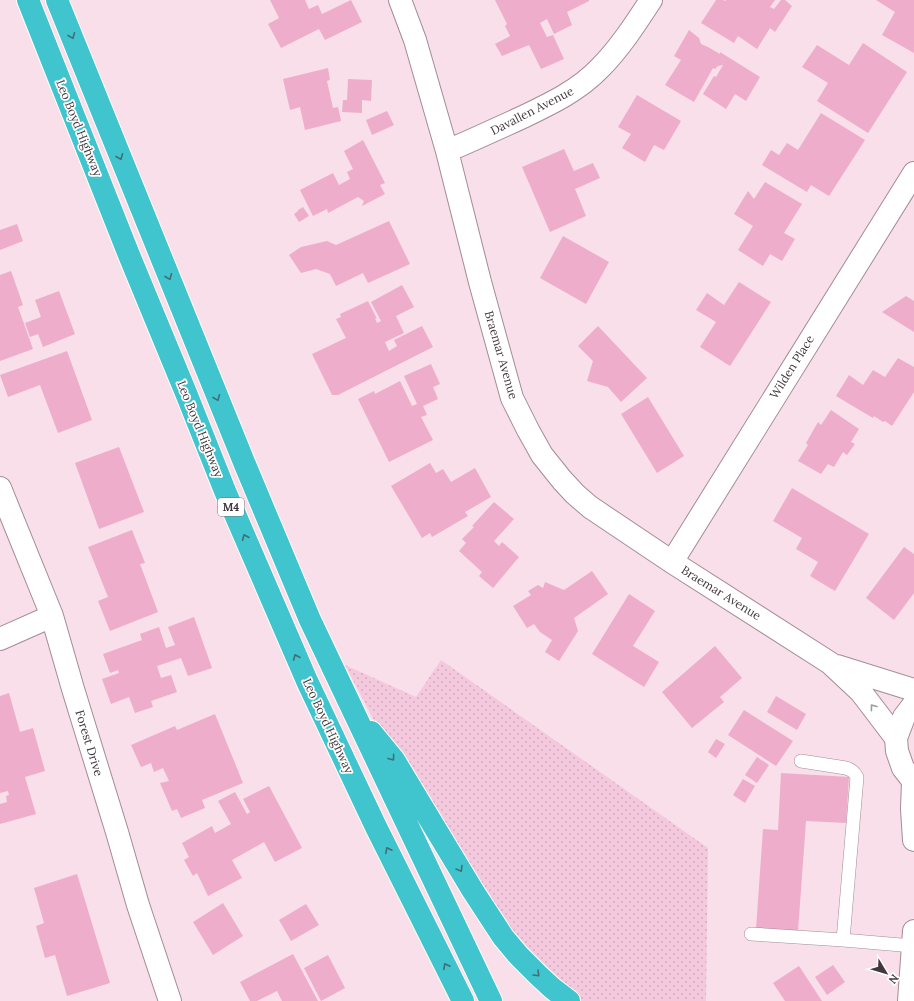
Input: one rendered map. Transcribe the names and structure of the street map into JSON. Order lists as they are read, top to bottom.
{
  "streets": {
    "highway": ["Leo Boyd Highway", "M4"],
    "street": [
      "Davallen Avenue",
      "Braemar Avenue",
      "Wilden Place",
      "Forest Drive"
    ]
  },
  "crossings": [
    ["Davallen Avenue", "Braemar Avenue"],
    ["Braemar Avenue", "Wilden Place"]
  ],
  "north": "bottom right"
}
